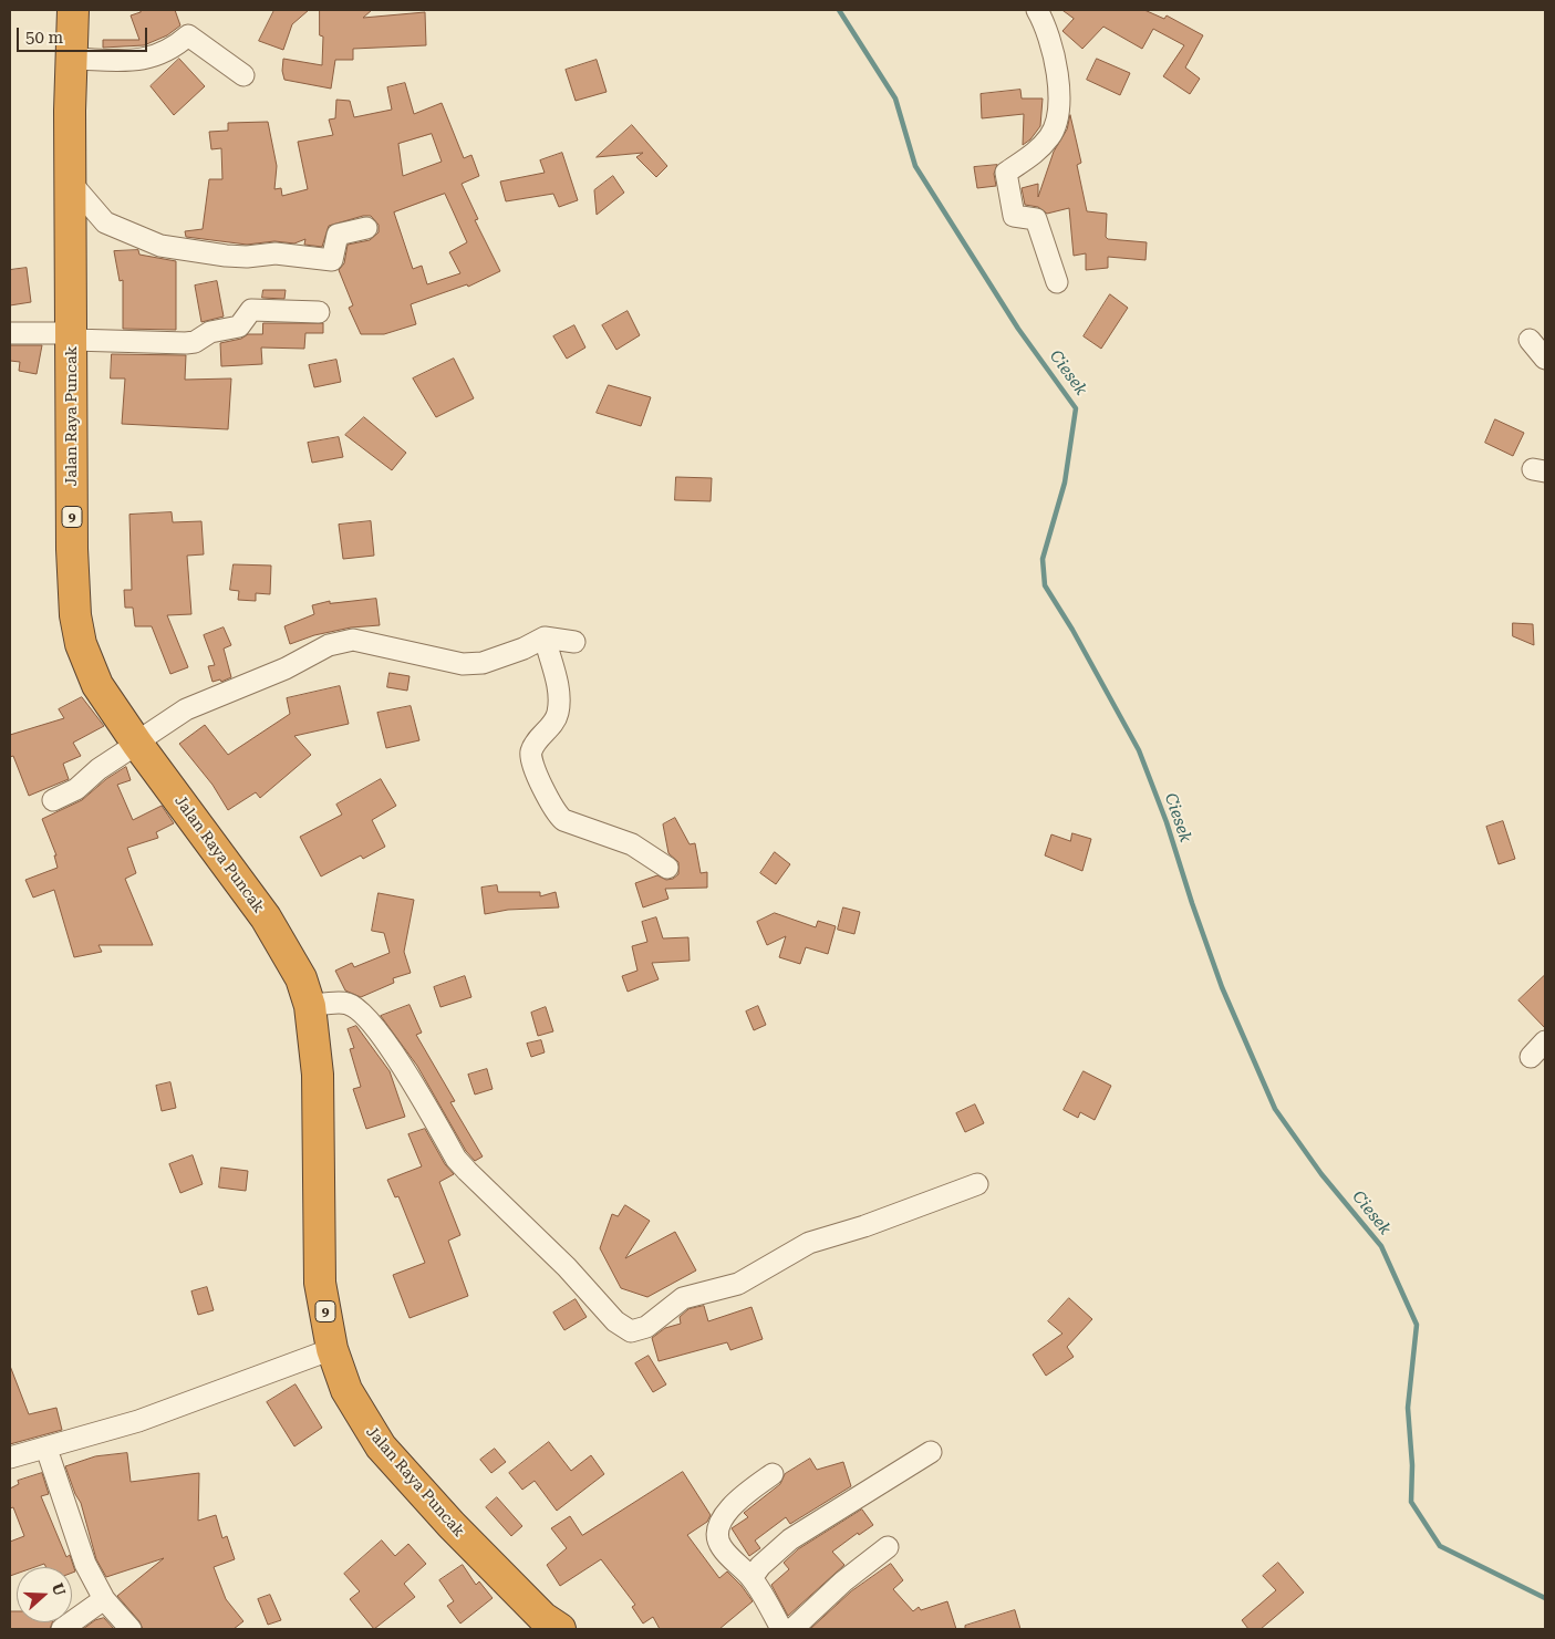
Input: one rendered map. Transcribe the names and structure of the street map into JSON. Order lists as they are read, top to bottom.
{
  "streets": {
    "highway": ["Jalan Raya Puncak", "9"]
  },
  "water": ["Ciesek"],
  "scale_bar": "50 m",
  "north": "right"
}
